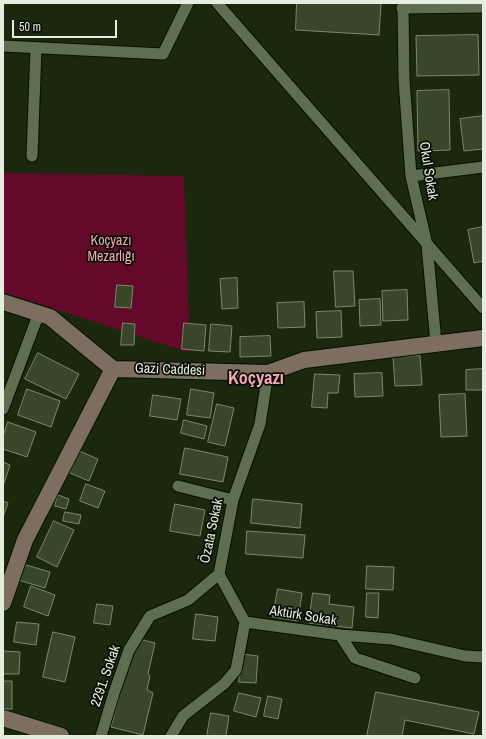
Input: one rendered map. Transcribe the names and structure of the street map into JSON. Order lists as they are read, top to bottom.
{
  "streets": {
    "street": [
      "Okul Sokak",
      "Gazi Caddesi",
      "Özata Sokak",
      "Aktürk Sokak",
      "2291. Sokak"
    ]
  },
  "crossings": [
    ["Okul Sokak", "Gazi Caddesi"],
    ["Gazi Caddesi", "Özata Sokak"],
    ["Özata Sokak", "Aktürk Sokak"],
    ["Özata Sokak", "2291. Sokak"]
  ],
  "districts": ["Koçyazı"],
  "parks": ["Koçyazı Mezarlığı"],
  "scale_bar": "50 m"
}
